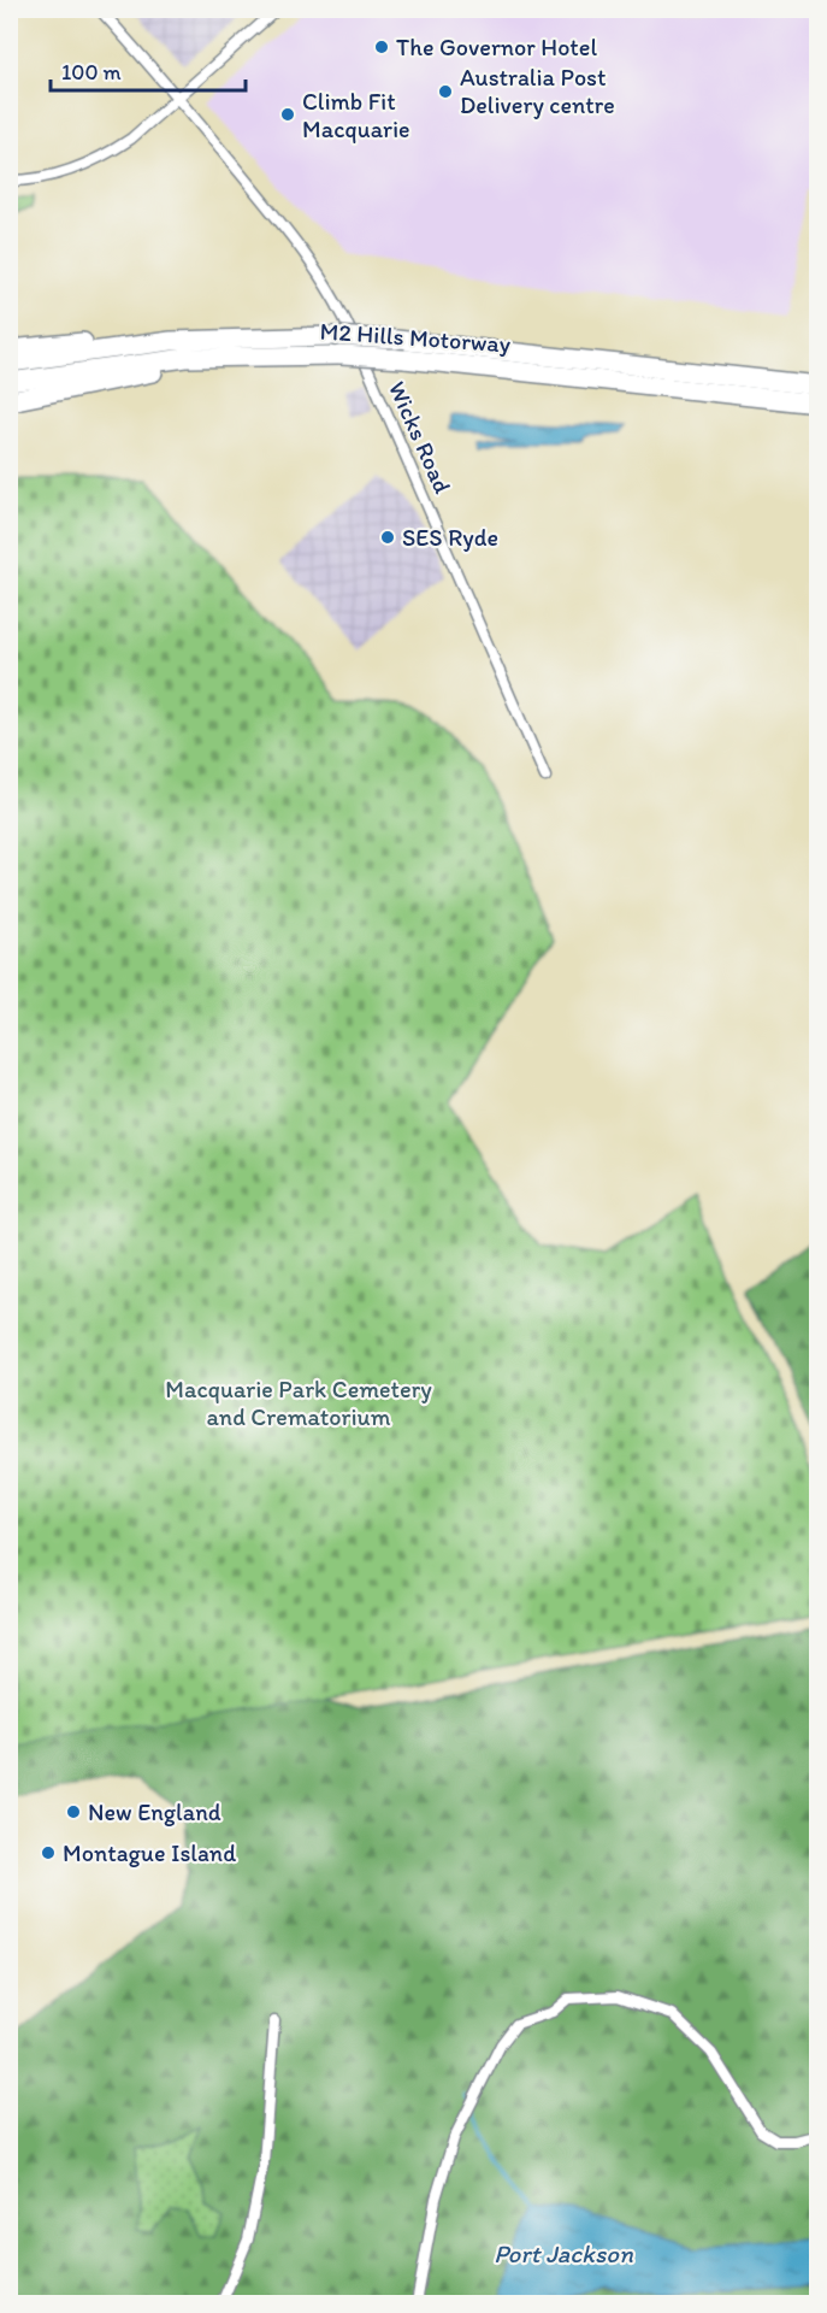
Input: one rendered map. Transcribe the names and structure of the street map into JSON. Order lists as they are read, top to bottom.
{
  "streets": {
    "highway": ["M2 Hills Motorway"],
    "street": ["Wicks Road"]
  },
  "water": ["Port Jackson"],
  "parks": ["Macquarie Park Cemetery and Crematorium"],
  "places": [
    "The Governor Hotel",
    "Australia Post Delivery centre",
    "Climb Fit Macquarie",
    "SES Ryde",
    "New England",
    "Montague Island"
  ],
  "scale_bar": "100 m"
}
